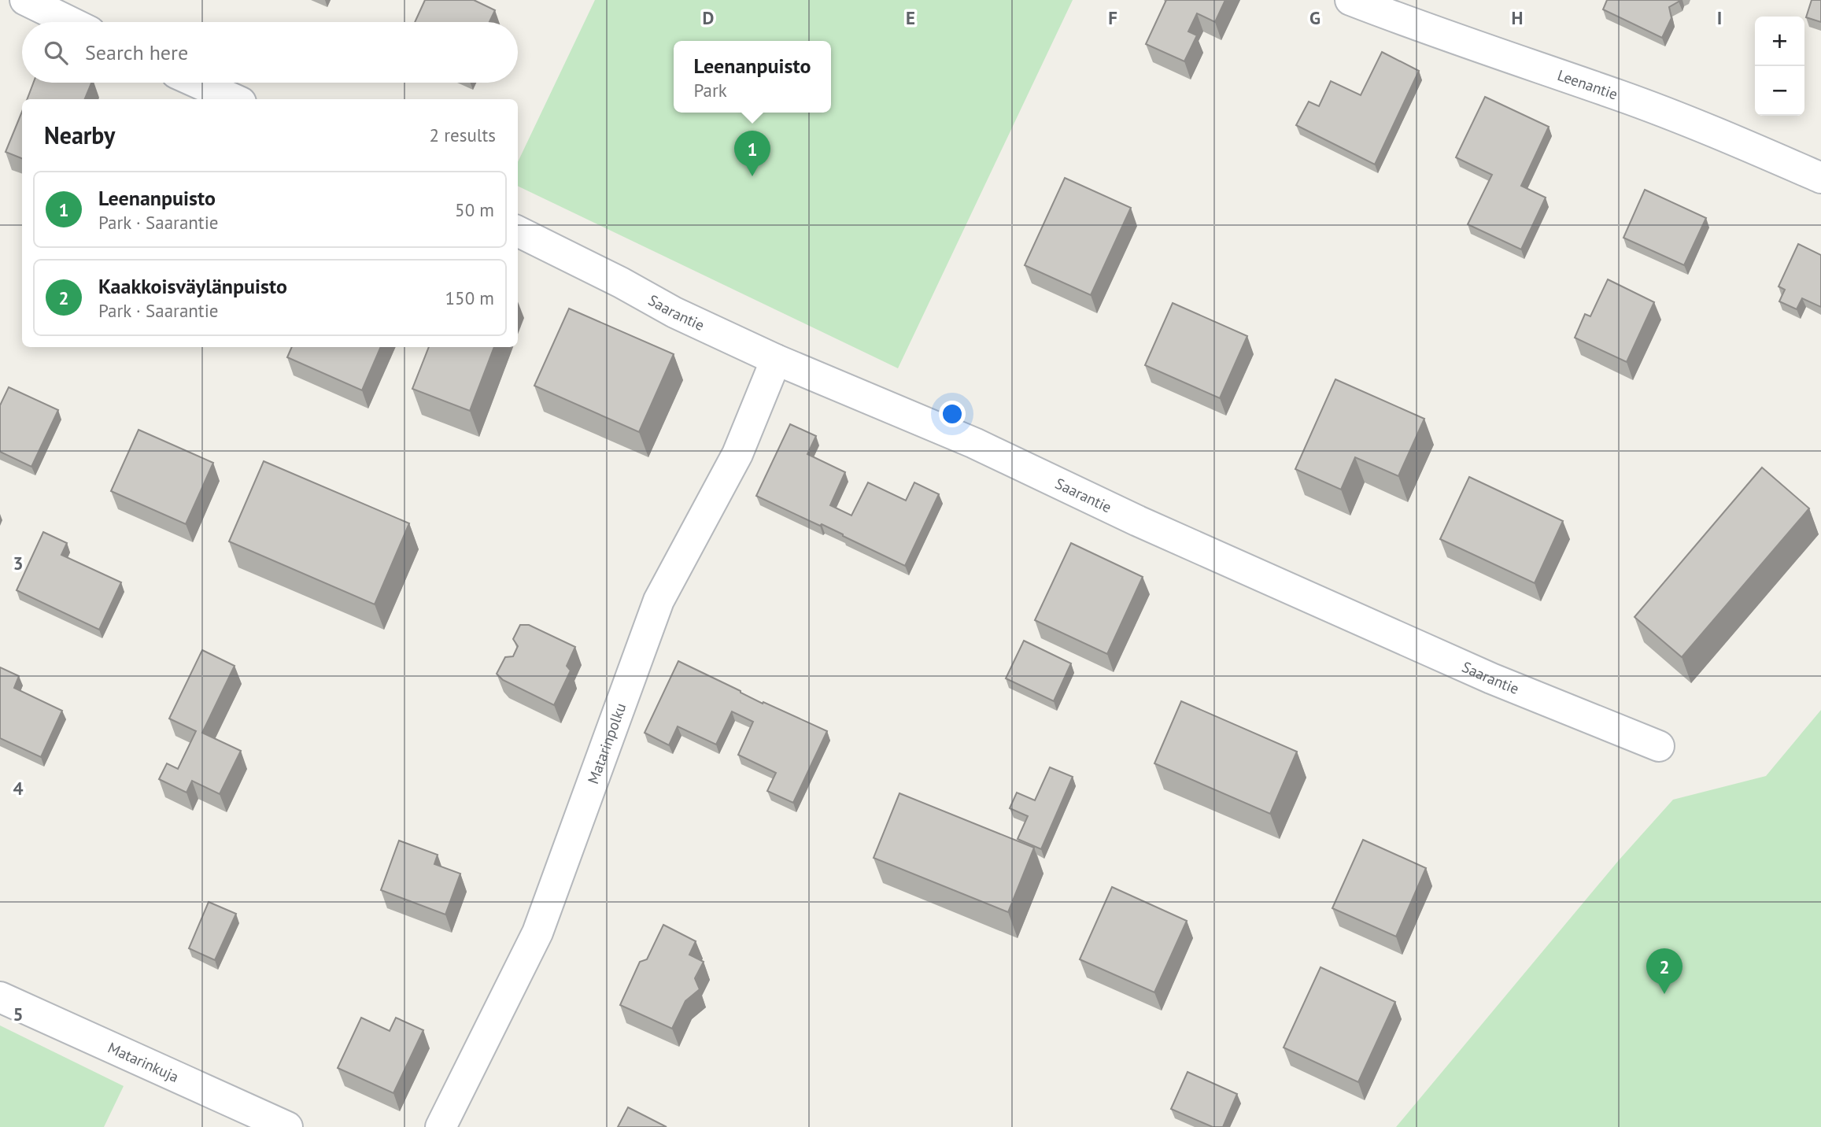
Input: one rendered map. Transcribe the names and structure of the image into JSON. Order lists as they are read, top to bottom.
{
  "streets": {
    "street": [
      "Leenantie",
      "Saarantie",
      "Matarinpolku",
      "Matarinkuja"
    ]
  },
  "crossings": [
    ["Saarantie", "Matarinpolku"]
  ],
  "page": {
    "map_buttons": ["+", "−"],
    "search": "Search here",
    "popup": ["Leenanpuisto", "Park"],
    "heading": ["Nearby", "2 results"],
    "pins": ["1", "2"],
    "list": [
      {
        "mark": "1",
        "name": "Leenanpuisto",
        "note": "Park · Saarantie",
        "value": "50 m"
      },
      {
        "mark": "2",
        "name": "Kaakkoisväylänpuisto",
        "note": "Park · Saarantie",
        "value": "150 m"
      }
    ]
  },
  "grid": {
    "columns": [
      "D",
      "E",
      "F",
      "G",
      "H",
      "I"
    ],
    "rows": ["3", "4", "5"]
  }
}
